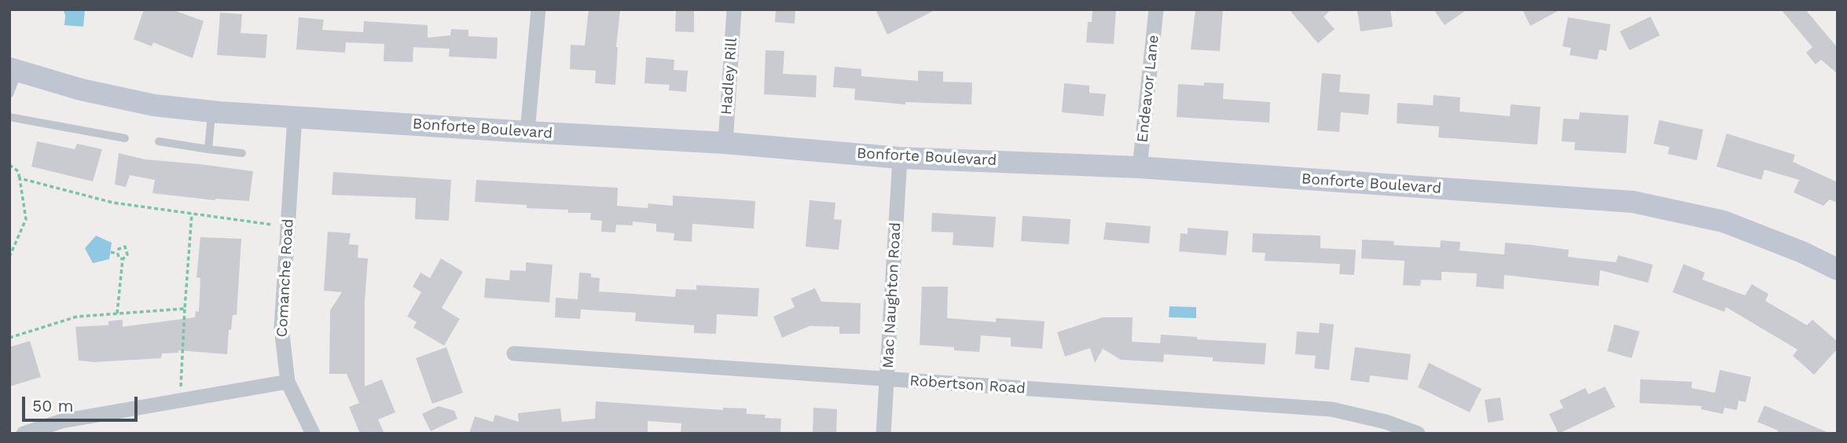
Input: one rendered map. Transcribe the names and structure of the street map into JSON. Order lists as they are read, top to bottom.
{
  "streets": {
    "main road": ["Bonforte Boulevard"],
    "street": [
      "Hadley Rill",
      "Endeavor Lane",
      "Comanche Road",
      "Mac Naughton Road",
      "Robertson Road"
    ]
  },
  "crossings": [
    ["Hadley Rill", "Bonforte Boulevard"],
    ["Endeavor Lane", "Bonforte Boulevard"],
    ["Bonforte Boulevard", "Comanche Road"],
    ["Bonforte Boulevard", "Mac Naughton Road"],
    ["Mac Naughton Road", "Robertson Road"]
  ],
  "scale_bar": "50 m"
}
